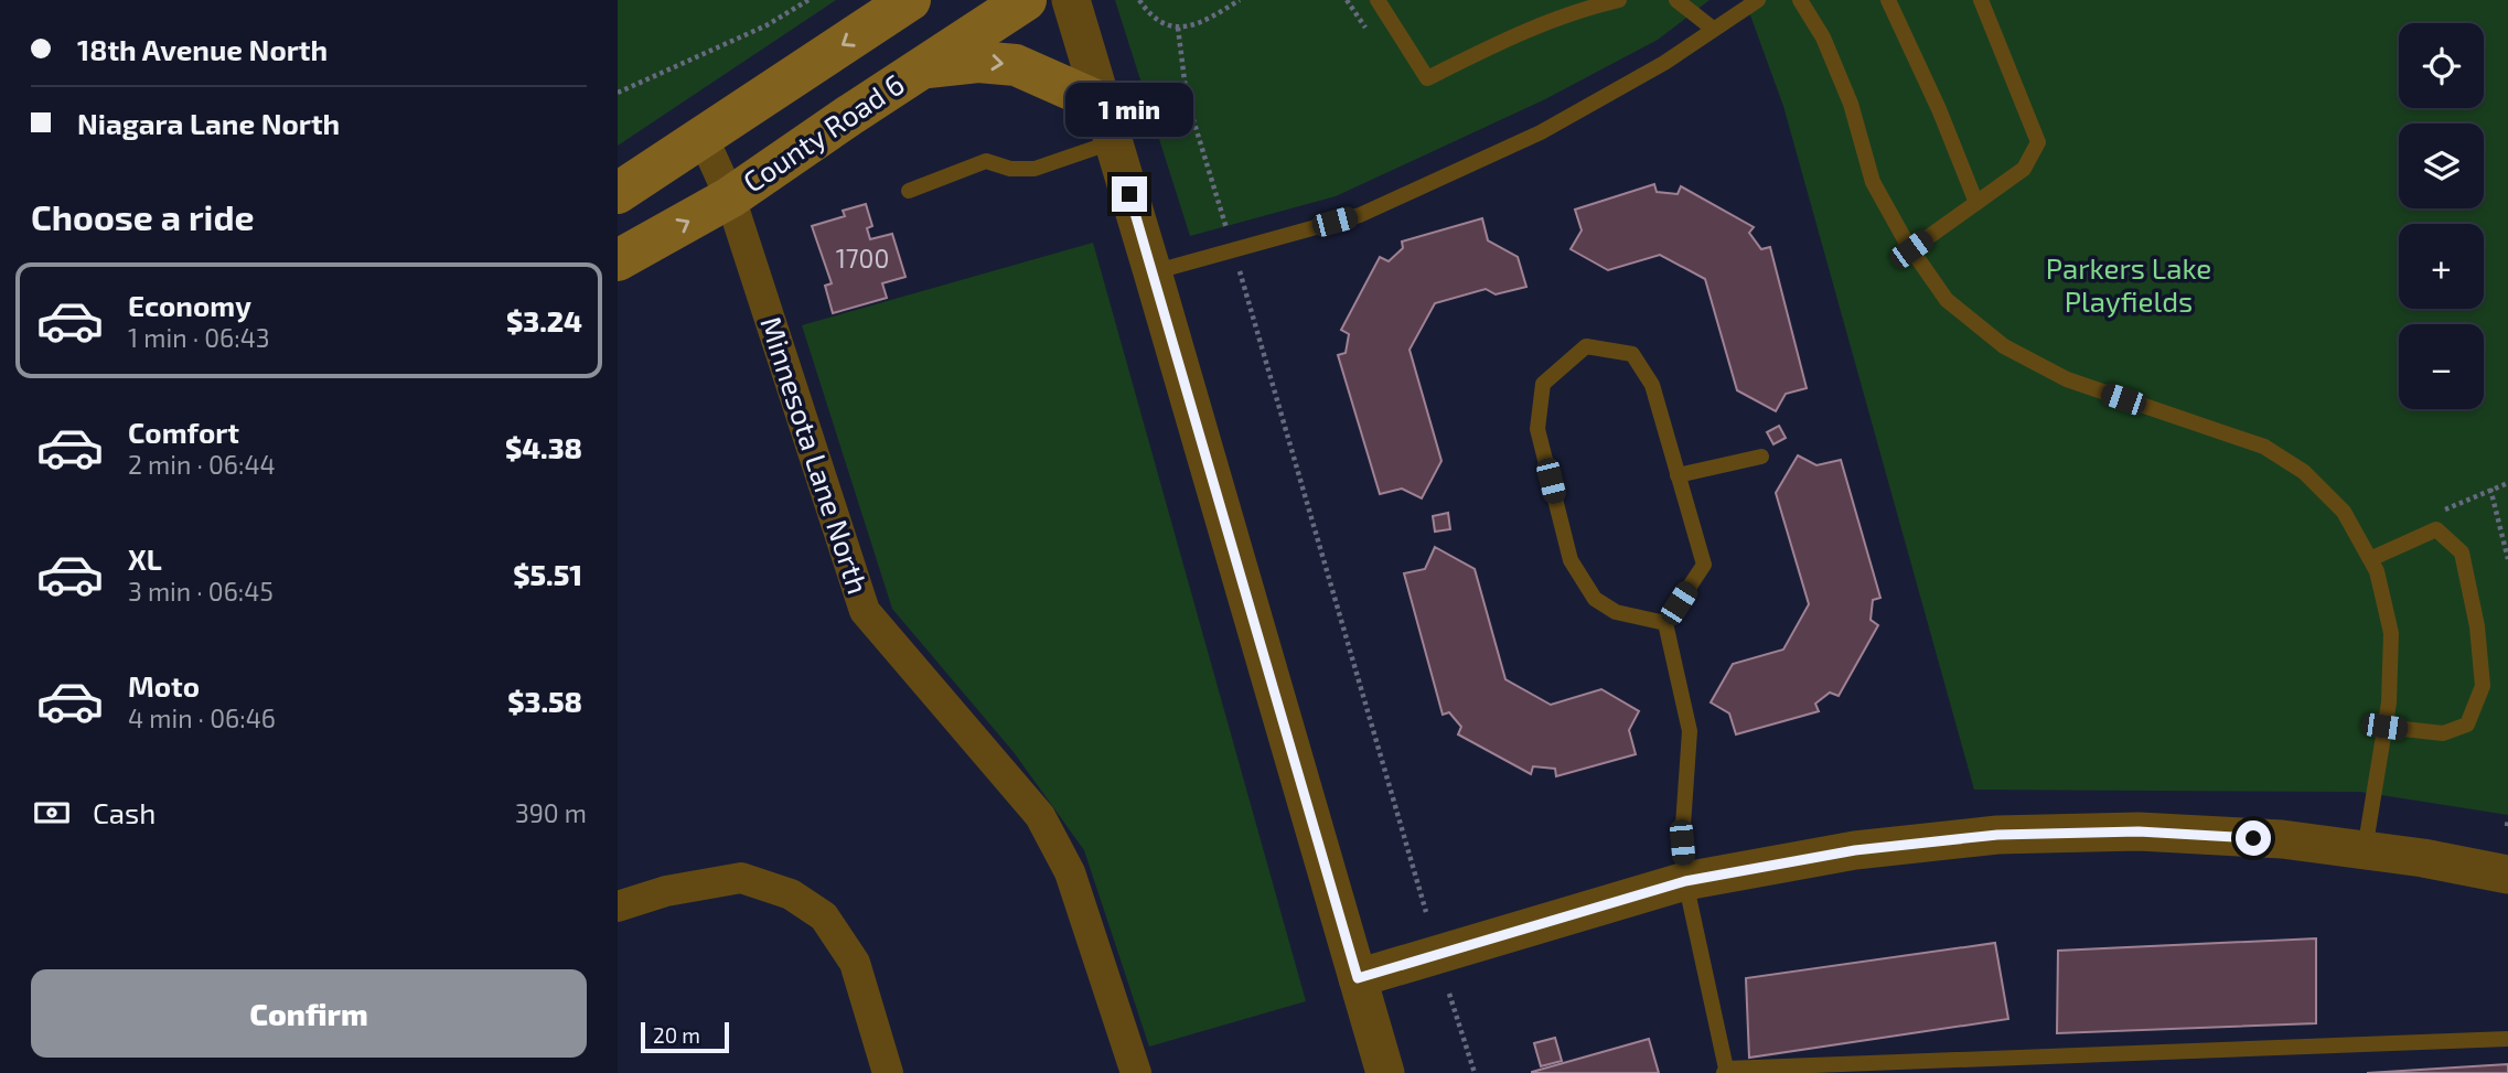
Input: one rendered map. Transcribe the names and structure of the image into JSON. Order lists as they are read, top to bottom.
{
  "streets": {
    "main road": ["County Road 6"],
    "street": ["Minnesota Lane North"]
  },
  "crossings": [
    ["County Road 6", "Minnesota Lane North"]
  ],
  "parks": ["Parkers Lake Playfields"],
  "house_numbers": ["1700"],
  "scale_bar": "20 m",
  "page": {
    "banner": ["18th Avenue North", "Niagara Lane North"],
    "map_buttons": ["+", "−"],
    "bubble": "1 min",
    "heading": "Choose a ride",
    "list": [
      {
        "name": "Economy",
        "note": "1 min · 06:43",
        "value": "$3.24"
      },
      {
        "name": "Comfort",
        "note": "2 min · 06:44",
        "value": "$4.38"
      },
      {
        "name": "XL",
        "note": "3 min · 06:45",
        "value": "$5.51"
      },
      {
        "name": "Moto",
        "note": "4 min · 06:46",
        "value": "$3.58"
      }
    ],
    "pay": ["Cash", "390 m"],
    "buttons": "Confirm",
    "scale": "20 m"
  }
}
